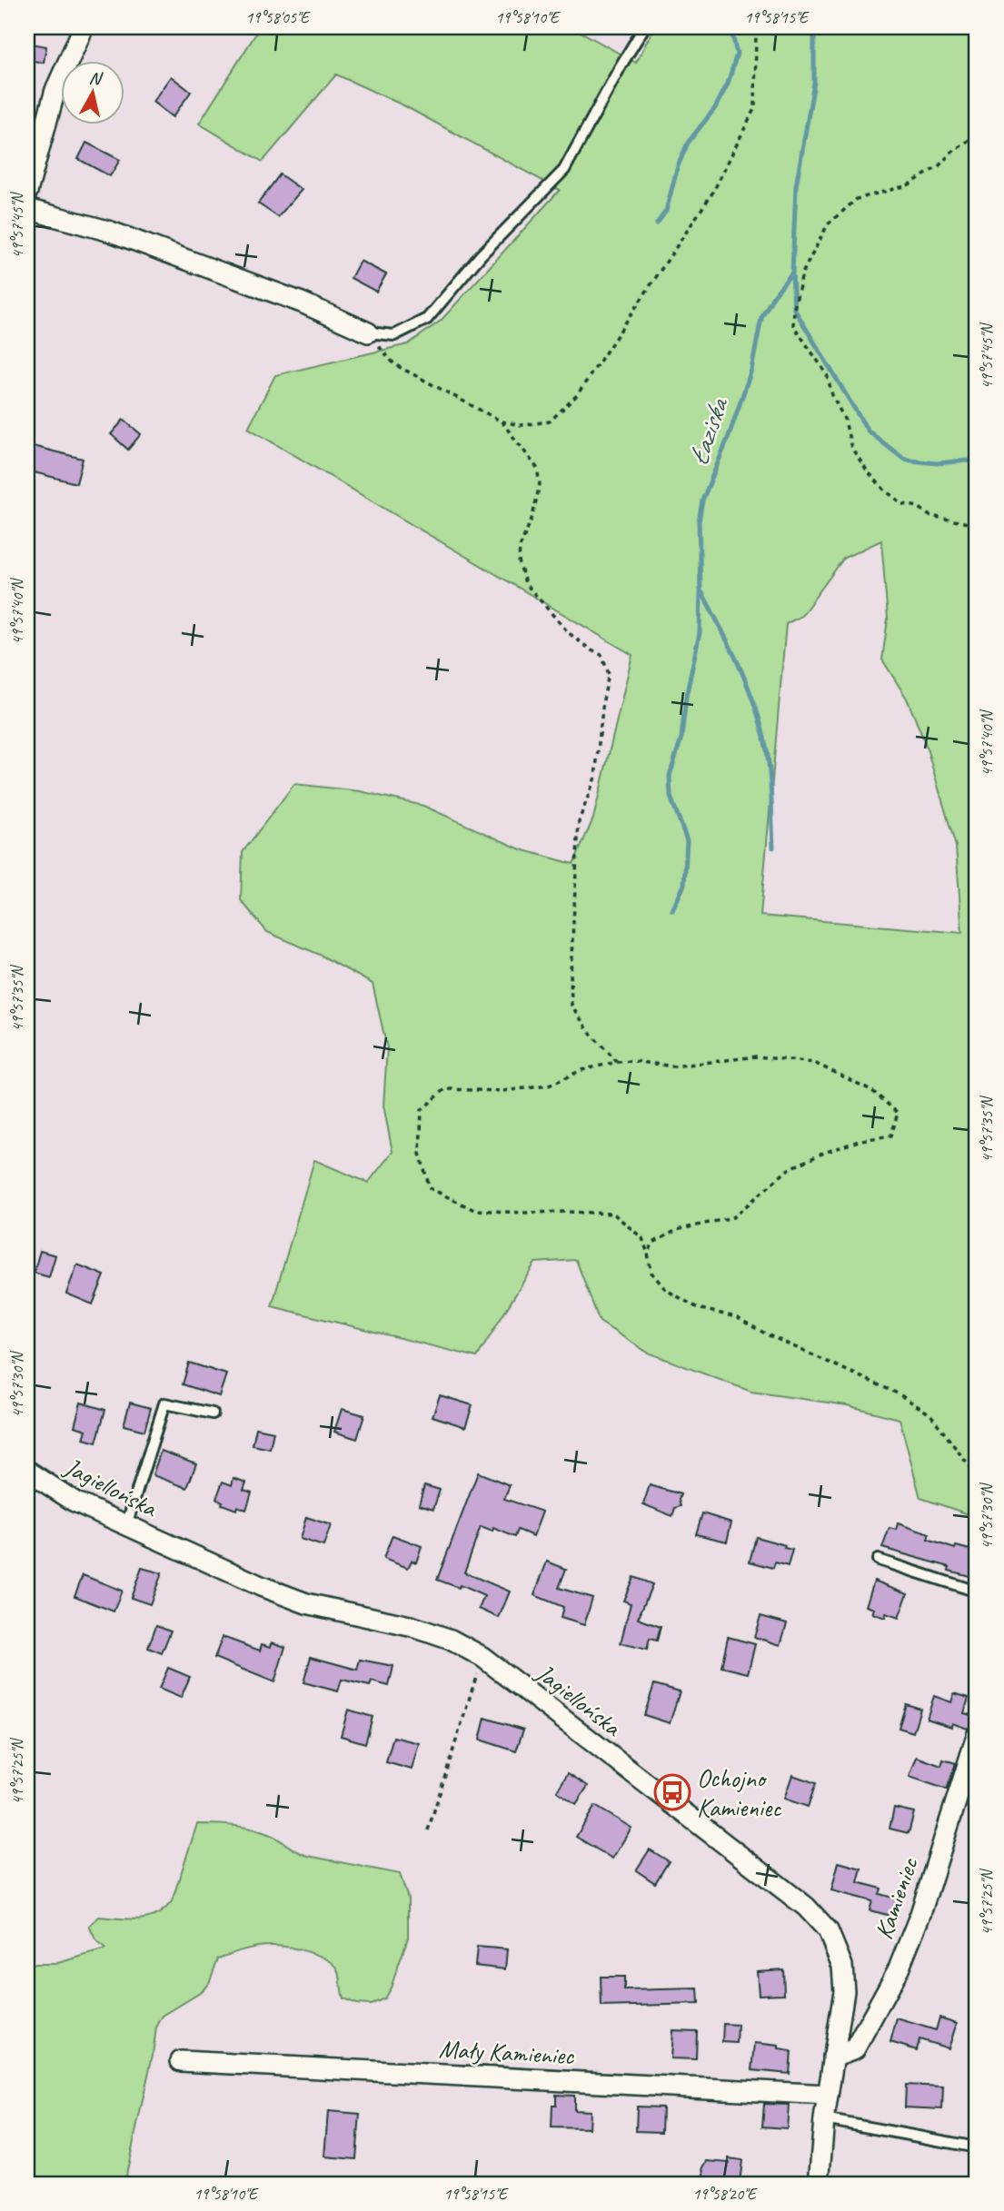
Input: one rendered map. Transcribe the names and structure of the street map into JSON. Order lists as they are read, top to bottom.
{
  "streets": {
    "street": ["Jagiellońska", "Kamieniec", "Mały Kamieniec"]
  },
  "crossings": [
    ["Jagiellońska", "Kamieniec"],
    ["Jagiellońska", "Mały Kamieniec"]
  ],
  "water": ["Łaziska"],
  "places": {
    "bus stop": ["Ochojno Kamieniec"]
  },
  "north": "top",
  "coordinates": [
    "19°58'05\"E",
    "19°58'10\"E",
    "19°58'15\"E",
    "49°57'45\"N",
    "49°57'40\"N",
    "49°57'35\"N",
    "49°57'30\"N",
    "49°57'25\"N",
    "19°58'20\"E"
  ]
}
